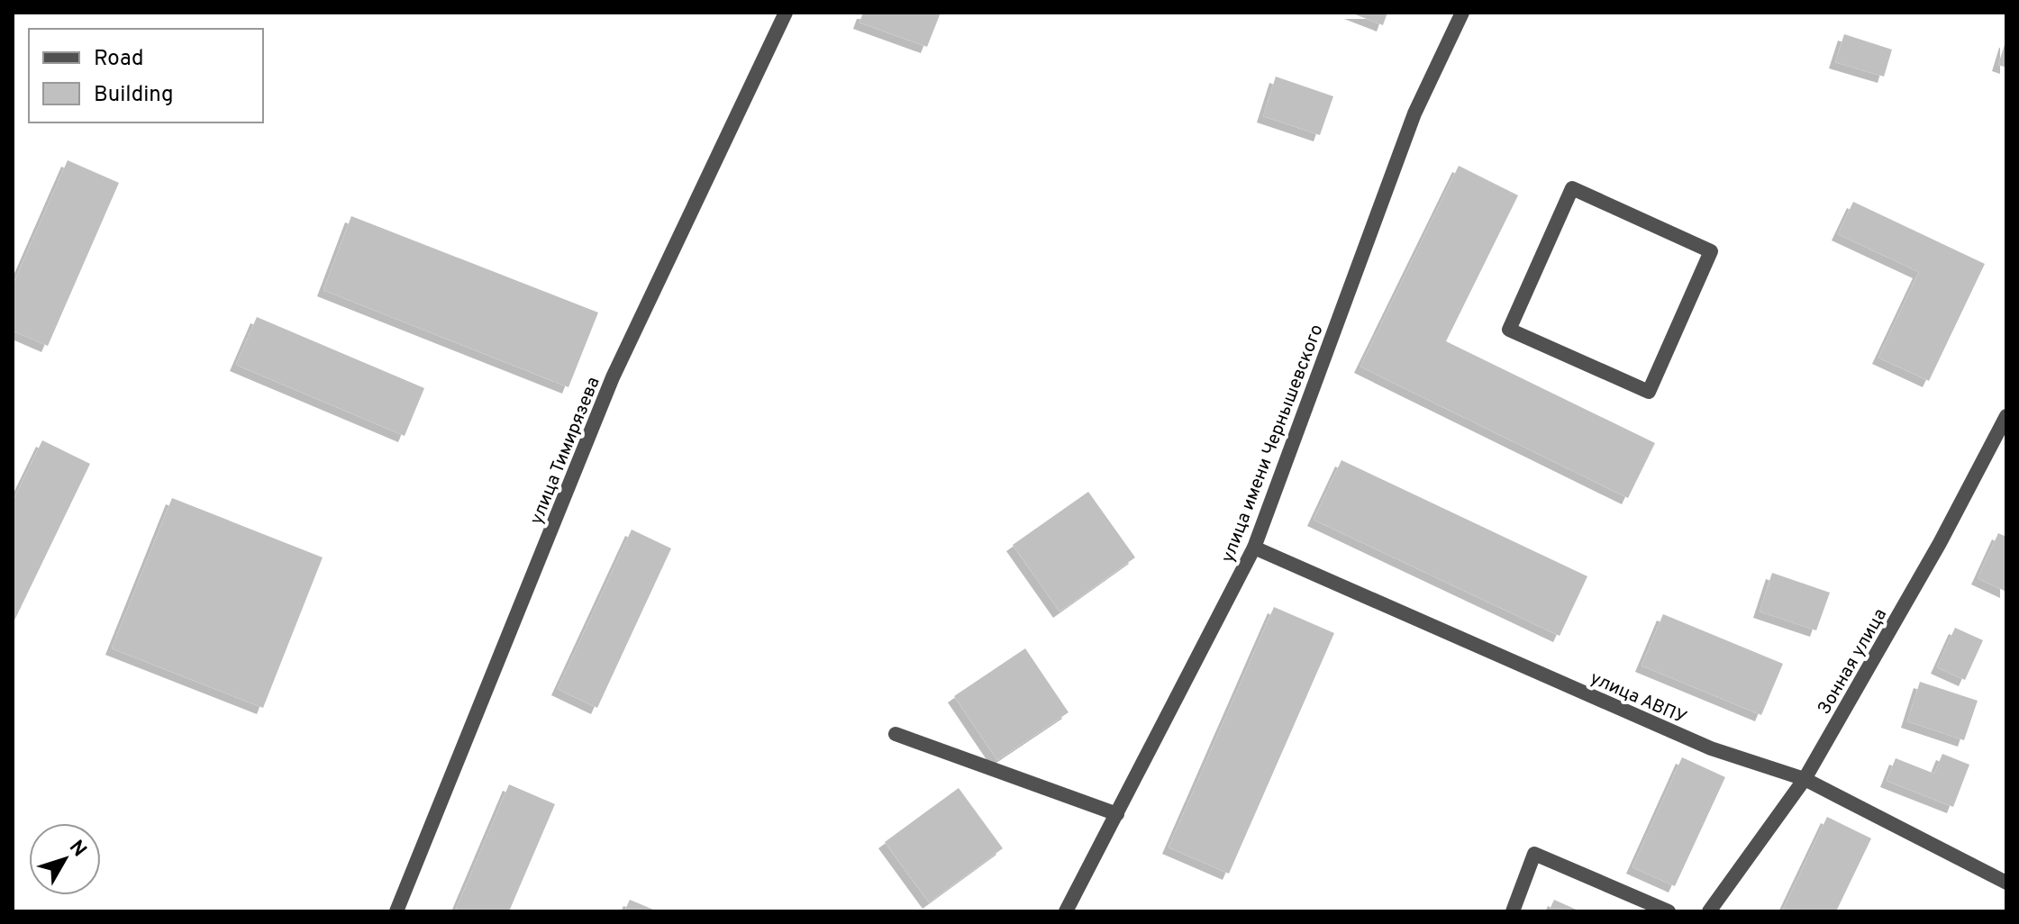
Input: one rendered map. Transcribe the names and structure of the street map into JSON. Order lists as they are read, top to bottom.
{
  "streets": {
    "street": [
      "улица имени Чернышевского",
      "улица Тимирязева",
      "Зонная улица",
      "улица АВПУ"
    ]
  },
  "crossings": [
    ["улица имени Чернышевского", "улица АВПУ"],
    ["Зонная улица", "улица АВПУ"]
  ],
  "legend": ["Road", "Building"],
  "north": "top right"
}
